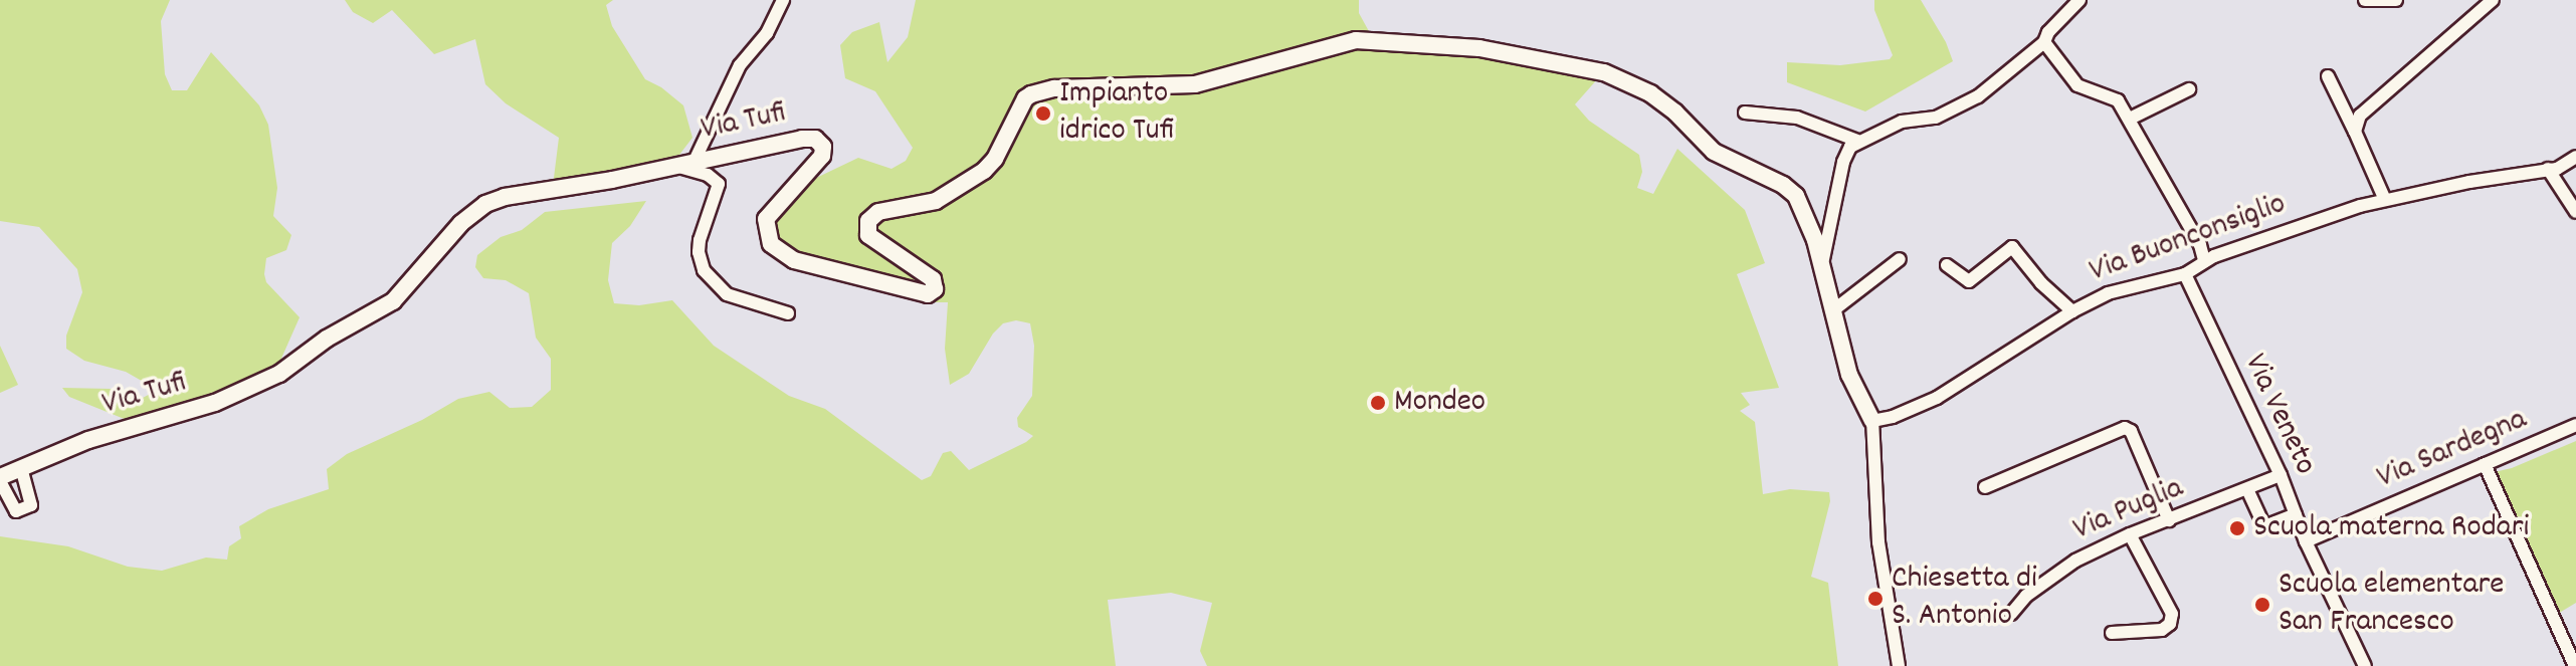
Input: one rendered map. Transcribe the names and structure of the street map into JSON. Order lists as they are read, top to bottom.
{
  "streets": {
    "street": [
      "Via Tufi",
      "Via Buonconsiglio",
      "Via Veneto",
      "Via Sardegna",
      "Via Puglia"
    ]
  },
  "crossings": [
    ["Via Buonconsiglio", "Via Veneto"],
    ["Via Veneto", "Via Sardegna"],
    ["Via Veneto", "Via Puglia"]
  ],
  "places": [
    "Impianto idrico Tufi",
    "Mondeo",
    "Scuola materna Rodari",
    "Chiesetta di S. Antonio",
    "Scuola elementare San Francesco"
  ]
}
